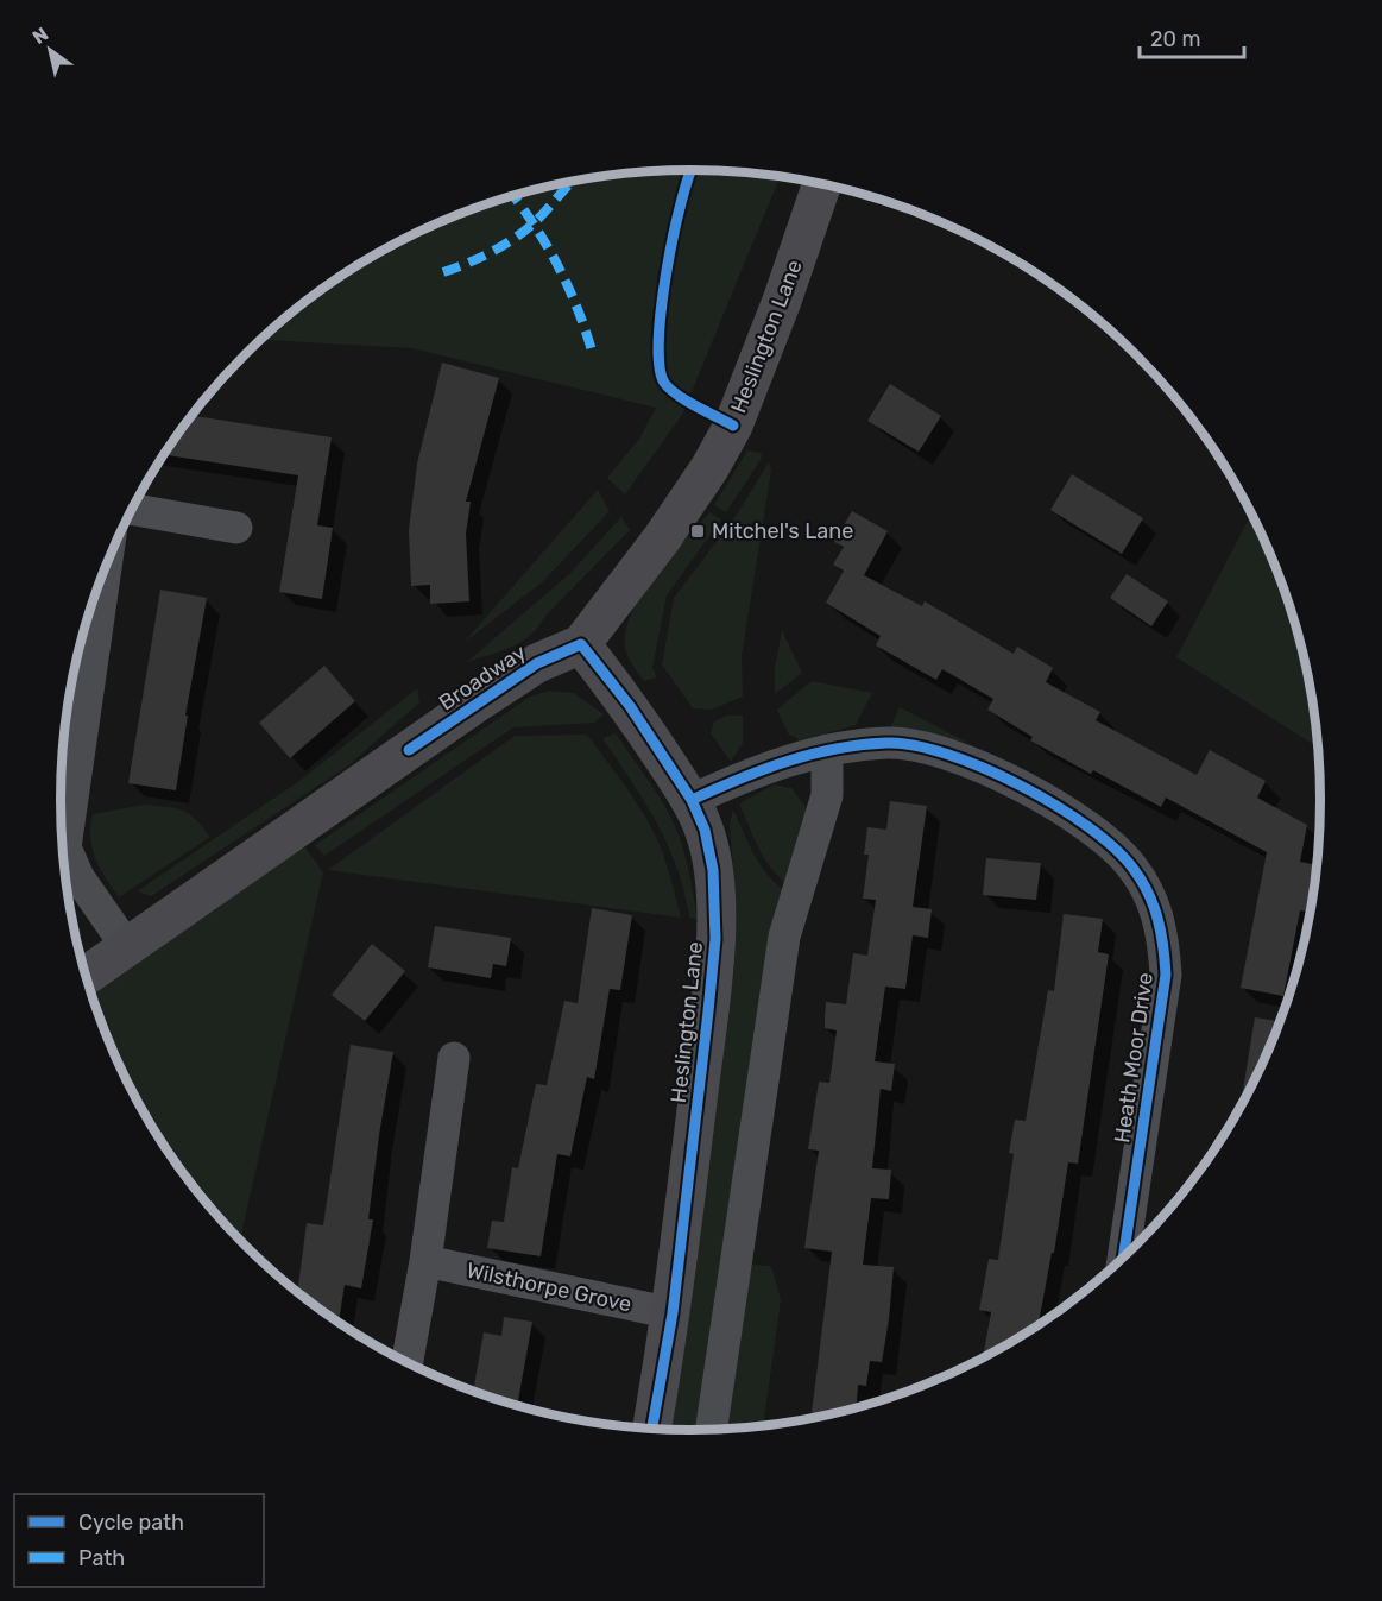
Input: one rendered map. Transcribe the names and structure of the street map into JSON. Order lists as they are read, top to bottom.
{
  "streets": {
    "street": [
      "Heslington Lane",
      "Broadway",
      "Heath Moor Drive",
      "Wilsthorpe Grove"
    ]
  },
  "crossings": [
    ["Heslington Lane", "Broadway"],
    ["Heslington Lane", "Heath Moor Drive"],
    ["Heslington Lane", "Wilsthorpe Grove"]
  ],
  "places": {
    "transit": ["Mitchel's Lane"]
  },
  "legend": ["Cycle path", "Path"],
  "scale_bar": "20 m",
  "north": "top left"
}
